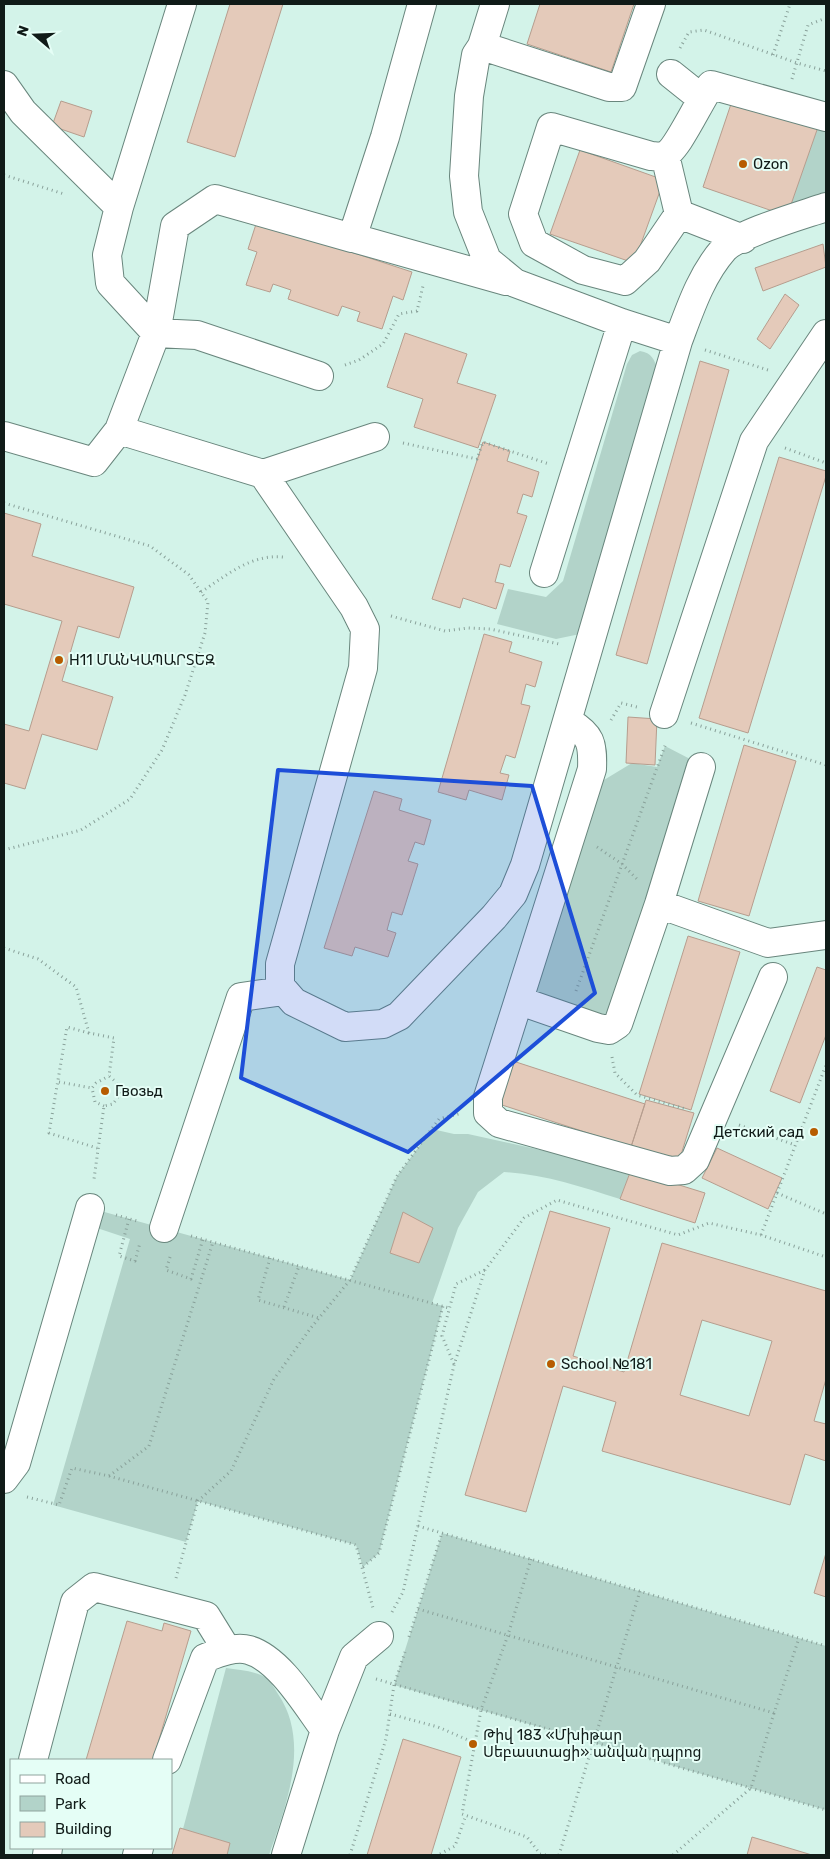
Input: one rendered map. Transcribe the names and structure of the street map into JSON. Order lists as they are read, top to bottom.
{
  "places": [
    "Ozon",
    "H11 ՄԱՆԿԱՊԱՐՏԵԶ",
    "Гвозьд",
    "Детский сад",
    "School №181",
    "Թիվ 183 «Մխիթար Սեբաստացի» անվան դպրոց"
  ],
  "legend": ["Road", "Park", "Building"],
  "north": "left"
}
